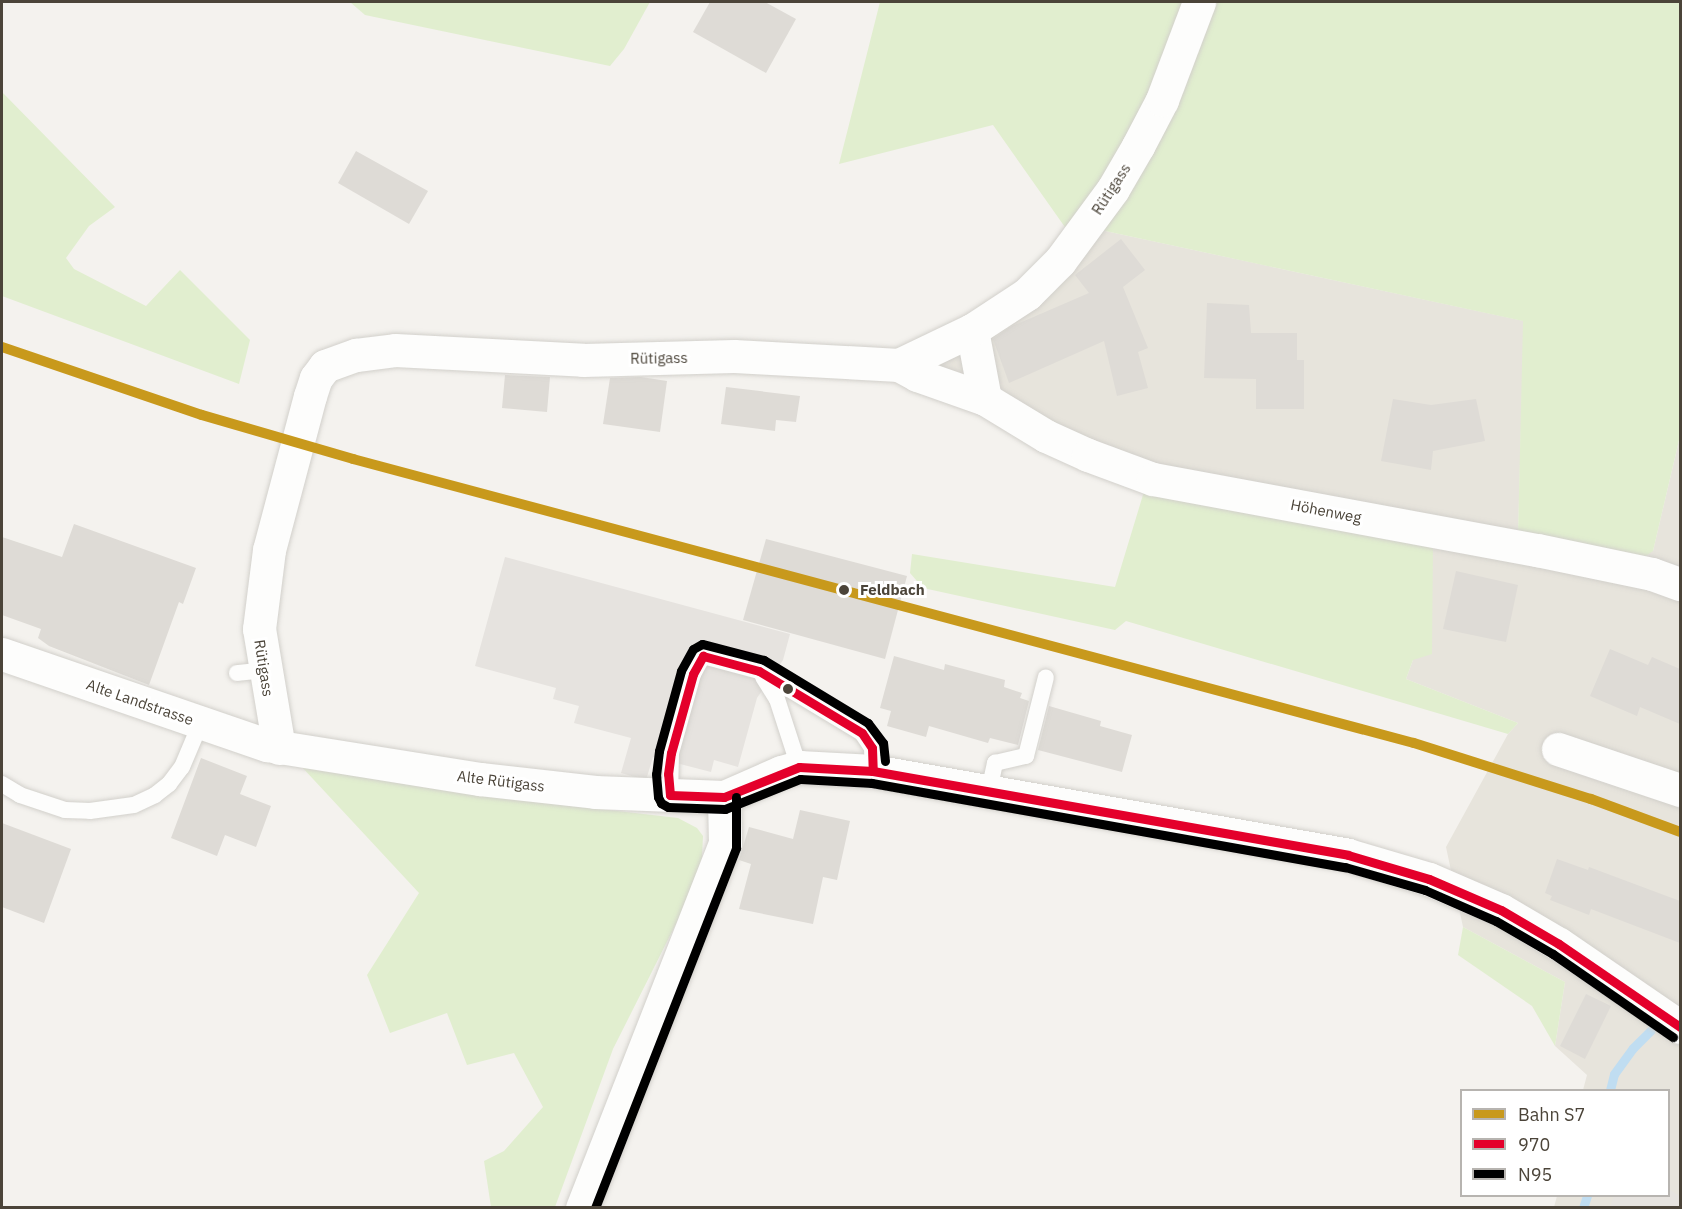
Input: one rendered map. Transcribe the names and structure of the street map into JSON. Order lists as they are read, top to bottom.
{
  "streets": {
    "street": [
      "Rütigass",
      "Höhenweg",
      "Alte Landstrasse",
      "Alte Rütigass"
    ]
  },
  "crossings": [
    ["Rütigass", "Höhenweg"],
    ["Rütigass", "Alte Landstrasse"],
    ["Rütigass", "Alte Rütigass"],
    ["Alte Landstrasse", "Alte Rütigass"]
  ],
  "places": ["Feldbach"],
  "lines": ["rail line S7", "transit line N95", "transit line 970"],
  "legend": ["Bahn S7", "970", "N95"]
}
